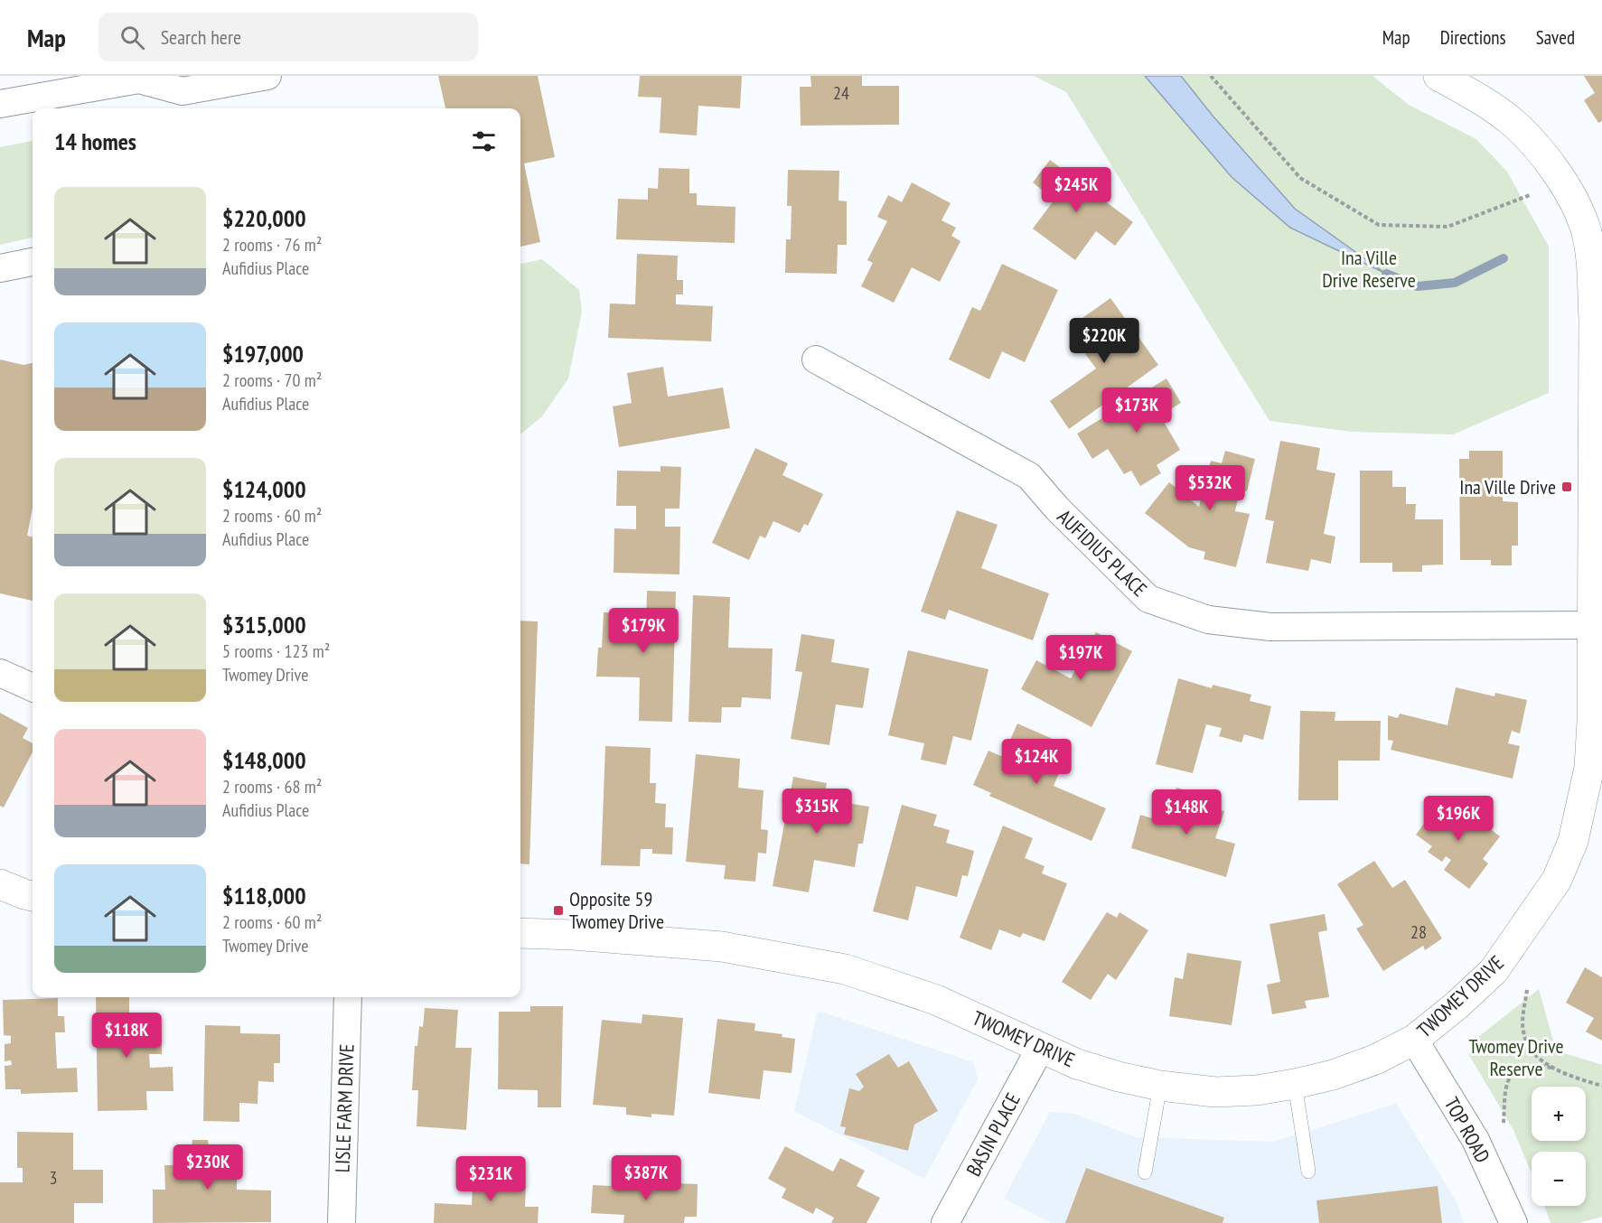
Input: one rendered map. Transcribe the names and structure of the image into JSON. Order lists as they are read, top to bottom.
{
  "streets": {
    "street": [
      "AUFIDIUS PLACE",
      "TWOMEY DRIVE",
      "LISLE FARM DRIVE",
      "TOP ROAD",
      "BASIN PLACE"
    ]
  },
  "crossings": [
    ["AUFIDIUS PLACE", "TWOMEY DRIVE"],
    ["TWOMEY DRIVE", "TOP ROAD"],
    ["TWOMEY DRIVE", "BASIN PLACE"]
  ],
  "parks": ["Ina Ville Drive Reserve", "Twomey Drive Reserve"],
  "places": {
    "transit": ["Ina Ville Drive", "Opposite 59 Twomey Drive"]
  },
  "house_numbers": ["24", "28", "3"],
  "page": {
    "header": "Map",
    "search": "Search here",
    "nav": ["Map", "Directions", "Saved"],
    "heading": "14 homes",
    "price": [
      "$245K",
      "$220K",
      "$173K",
      "$532K",
      "$179K",
      "$197K",
      "$124K",
      "$315K",
      "$148K",
      "$196K",
      "$118K",
      "$230K",
      "$387K",
      "$231K"
    ],
    "list": [
      {
        "name": "$220,000",
        "note": "2 rooms · 76 m² · Aufidius Place"
      },
      {
        "name": "$197,000",
        "note": "2 rooms · 70 m² · Aufidius Place"
      },
      {
        "name": "$124,000",
        "note": "2 rooms · 60 m² · Aufidius Place"
      },
      {
        "name": "$315,000",
        "note": "5 rooms · 123 m² · Twomey Drive"
      },
      {
        "name": "$148,000",
        "note": "2 rooms · 68 m² · Aufidius Place"
      },
      {
        "name": "$118,000",
        "note": "2 rooms · 60 m² · Twomey Drive"
      }
    ],
    "map_buttons": ["+", "−"]
  }
}
